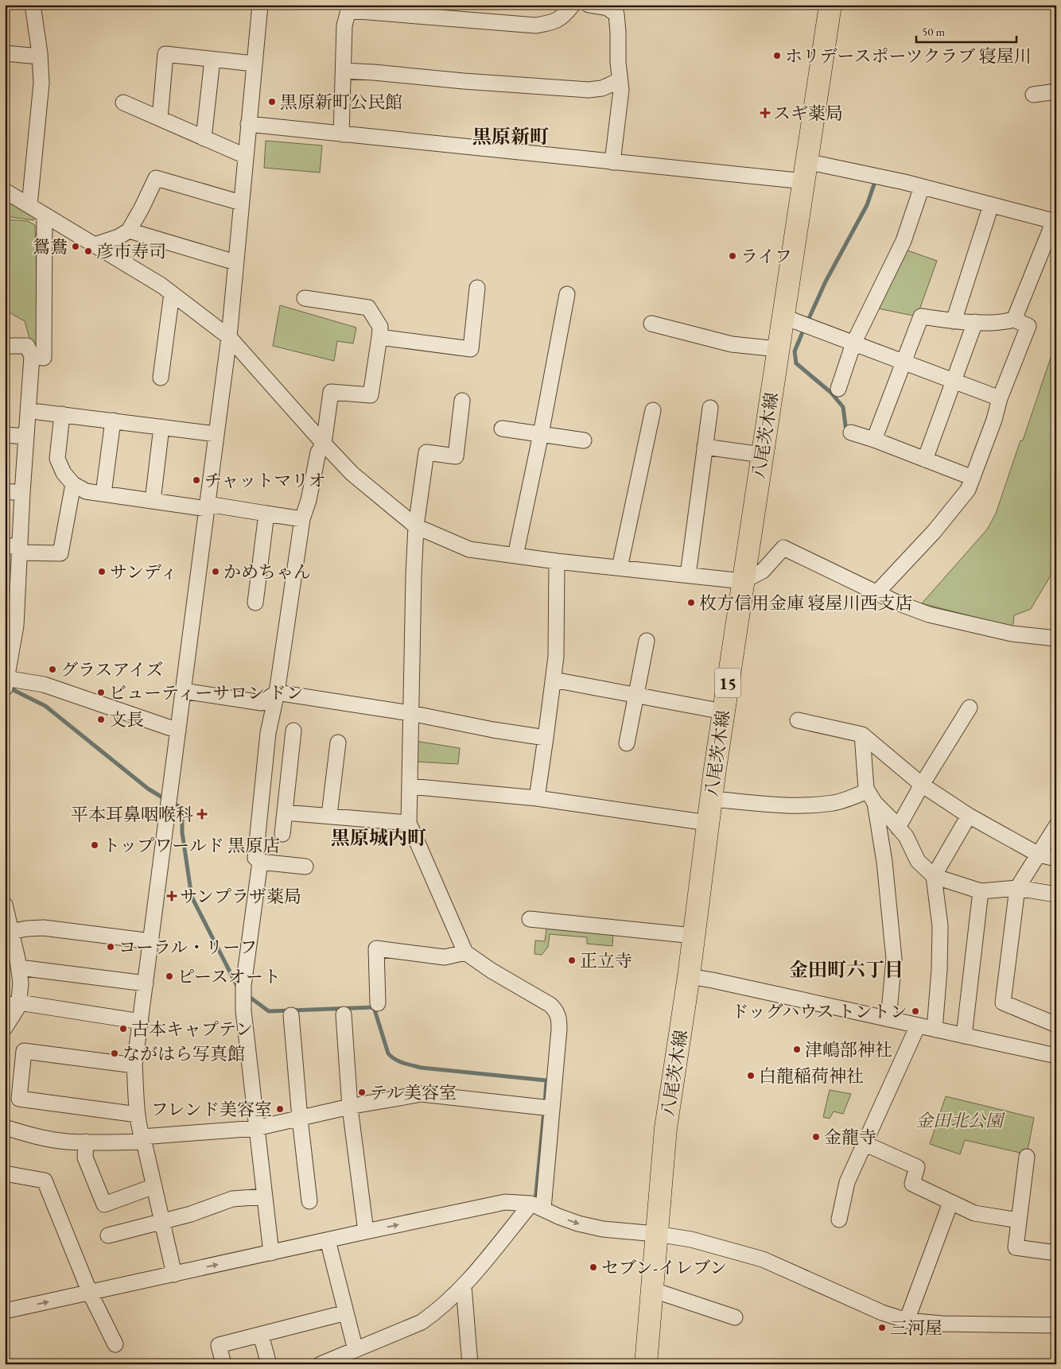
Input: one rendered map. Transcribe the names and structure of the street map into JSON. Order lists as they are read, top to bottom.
{
  "streets": {
    "main road": ["八尾茨木線", "15"]
  },
  "districts": ["黒原新町", "黒原城内町", "金田町六丁目"],
  "parks": ["金田北公園"],
  "places": {
    "other": [
      "ホリデースポーツクラブ 寝屋川",
      "黒原新町公民館",
      "鴛鴦",
      "彦市寿司",
      "ライフ",
      "チャットマリオ",
      "サンディ",
      "かめちゃん",
      "枚方信用金庫 寝屋川西支店",
      "グラスアイズ",
      "ビューティーサロン ドン",
      "文長",
      "トップワールド 黒原店",
      "コーラル・リーフ",
      "正立寺",
      "ピースオート",
      "ドッグハウス トントン",
      "古本キャプテン",
      "津嶋部神社",
      "ながはら写真館",
      "白龍稲荷神社",
      "テル美容室",
      "フレンド美容室",
      "金龍寺",
      "セブン-イレブン",
      "三河屋"
    ],
    "health": ["スギ薬局", "平本耳鼻咽喉科", "サンプラザ薬局"]
  },
  "scale_bar": "50 m"
}
